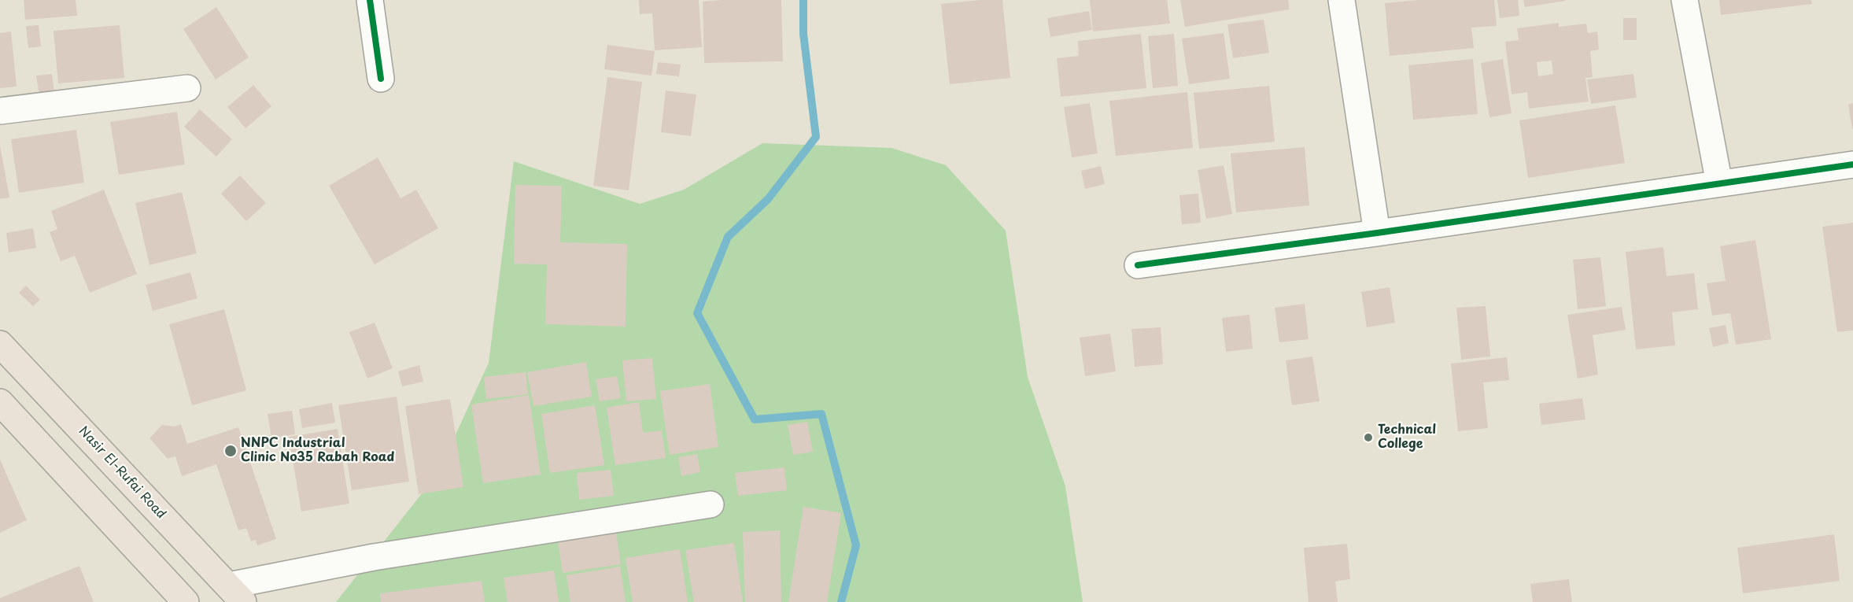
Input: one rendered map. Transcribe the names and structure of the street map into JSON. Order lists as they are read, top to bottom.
{
  "streets": {
    "main road": ["Nasir El-Rufai Road"]
  },
  "places": ["Technical College", "NNPC Industrial Clinic No35 Rabah Road"]
}
